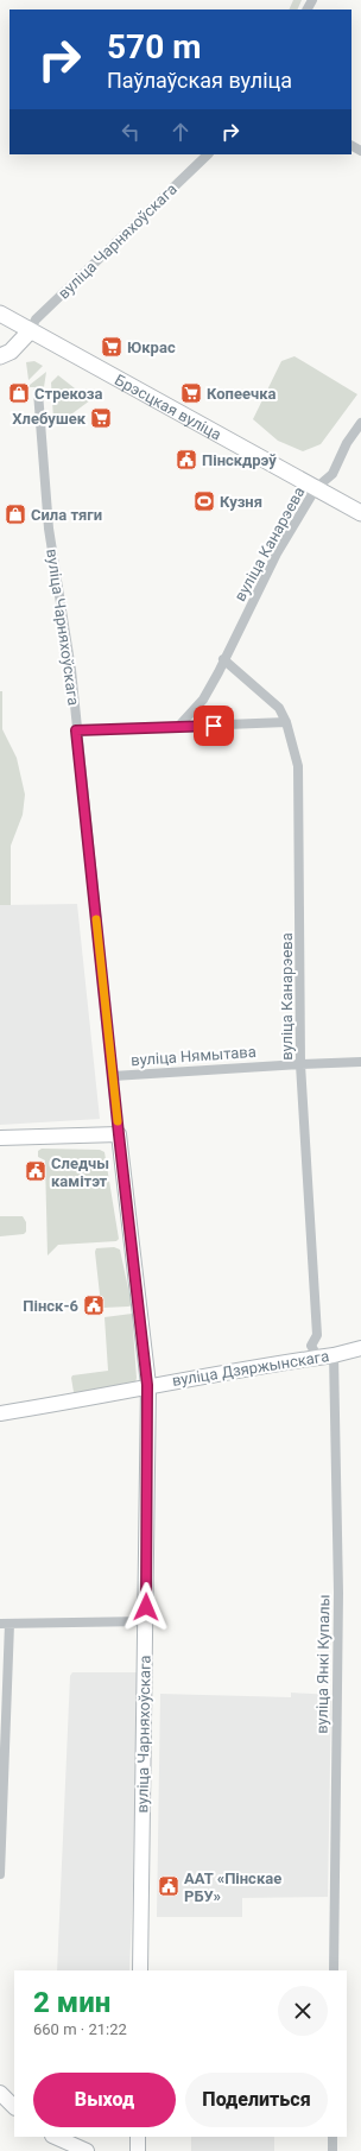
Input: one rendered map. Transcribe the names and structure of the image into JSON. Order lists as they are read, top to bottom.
{
  "streets": {
    "main road": ["Брэсцкая вуліца"],
    "street": [
      "вуліца Чарняхоўскага",
      "вуліца Канарэева",
      "вуліца Нямытава",
      "вуліца Дзяржынскага",
      "вуліца Янкі Купалы"
    ]
  },
  "crossings": [
    ["вуліца Чарняхоўскага", "Брэсцкая вуліца"],
    ["вуліца Чарняхоўскага", "вуліца Нямытава"],
    ["вуліца Чарняхоўскага", "вуліца Дзяржынскага"],
    ["Брэсцкая вуліца", "вуліца Канарэева"],
    ["вуліца Канарэева", "вуліца Нямытава"],
    ["вуліца Канарэева", "вуліца Дзяржынскага"],
    ["вуліца Дзяржынскага", "вуліца Янкі Купалы"]
  ],
  "places": {
    "supermarket": ["Юкрас", "Копеечка", "Хлебушек"],
    "shop": ["Стрекоза", "Сила тяги"],
    "public building": [
      "Пінскдрэў",
      "Следчы камітэт",
      "Пінск-6",
      "ААТ «Пінскае РБУ»"
    ],
    "sports": ["Кузня"]
  },
  "page": {
    "turn": ["570 m", "Паўлаўская вуліца"],
    "heading": ["2 мин", "660 m · 21:22"],
    "buttons": ["Выход", "Поделиться"]
  }
}
